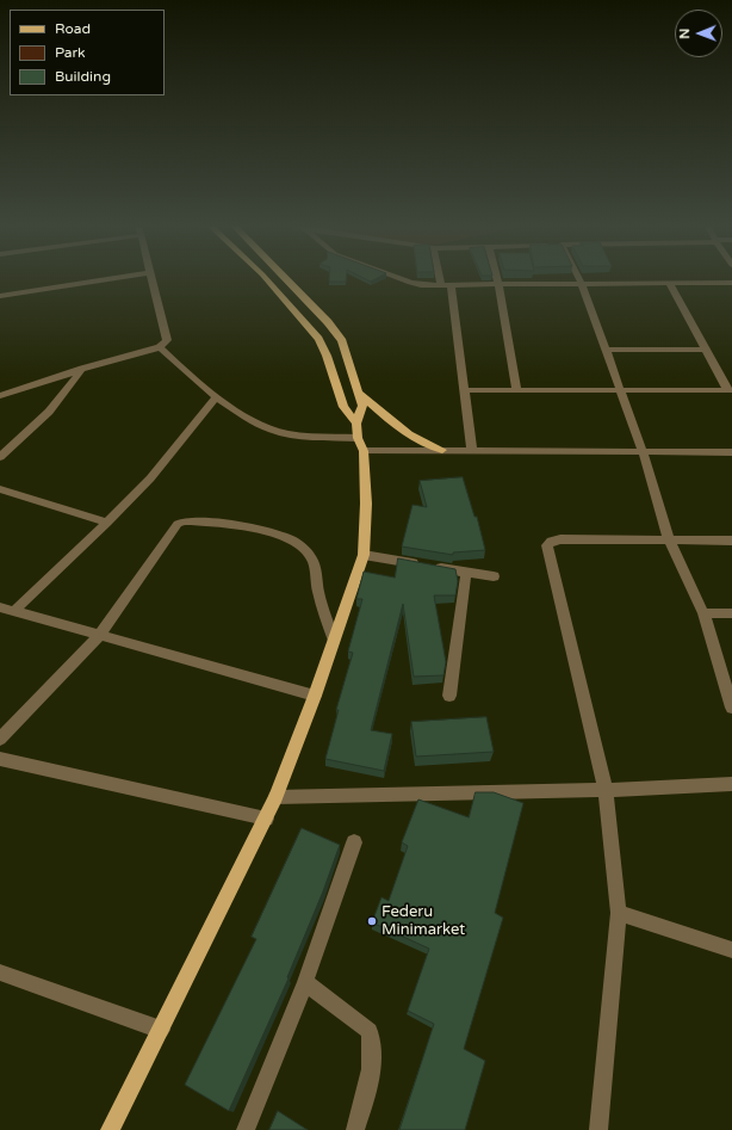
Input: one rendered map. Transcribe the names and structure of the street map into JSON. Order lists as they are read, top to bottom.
{
  "places": ["Federu Minimarket"],
  "legend": ["Road", "Park", "Building"],
  "north": "left"
}
